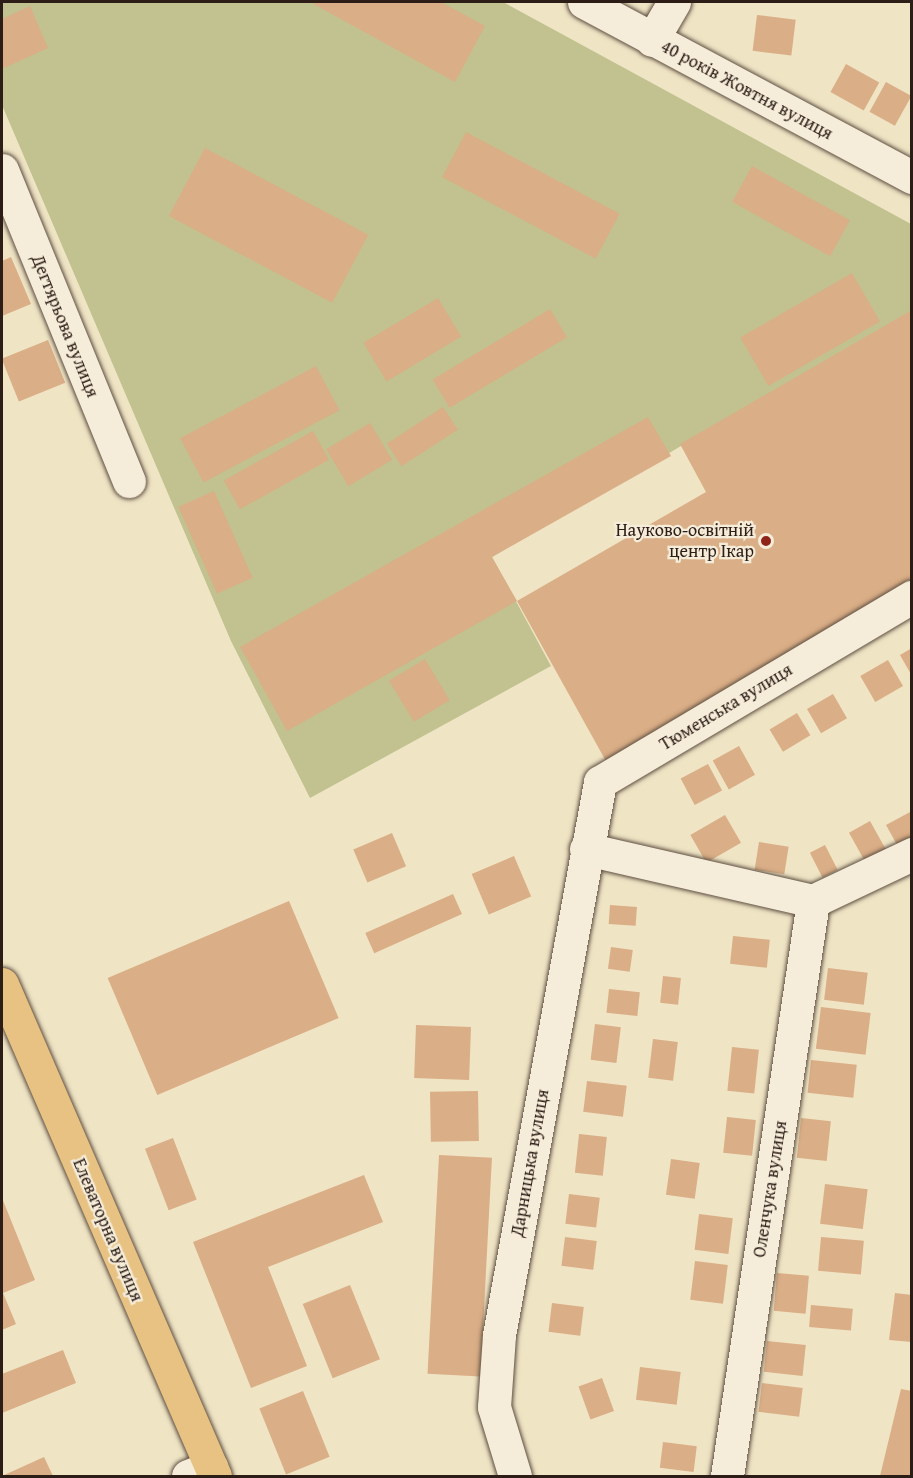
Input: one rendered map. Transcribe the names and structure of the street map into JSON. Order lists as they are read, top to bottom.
{
  "streets": {
    "main road": ["Елеваторна вулиця"],
    "street": [
      "40 років Жовтня вулиця",
      "Дегтярьова вулиця",
      "Тюменська вулиця",
      "Дарницька вулиця",
      "Оленчука вулиця"
    ]
  },
  "crossings": [
    ["Тюменська вулиця", "Дарницька вулиця"]
  ],
  "places": ["Науково-освітній центр Ікар"]
}
